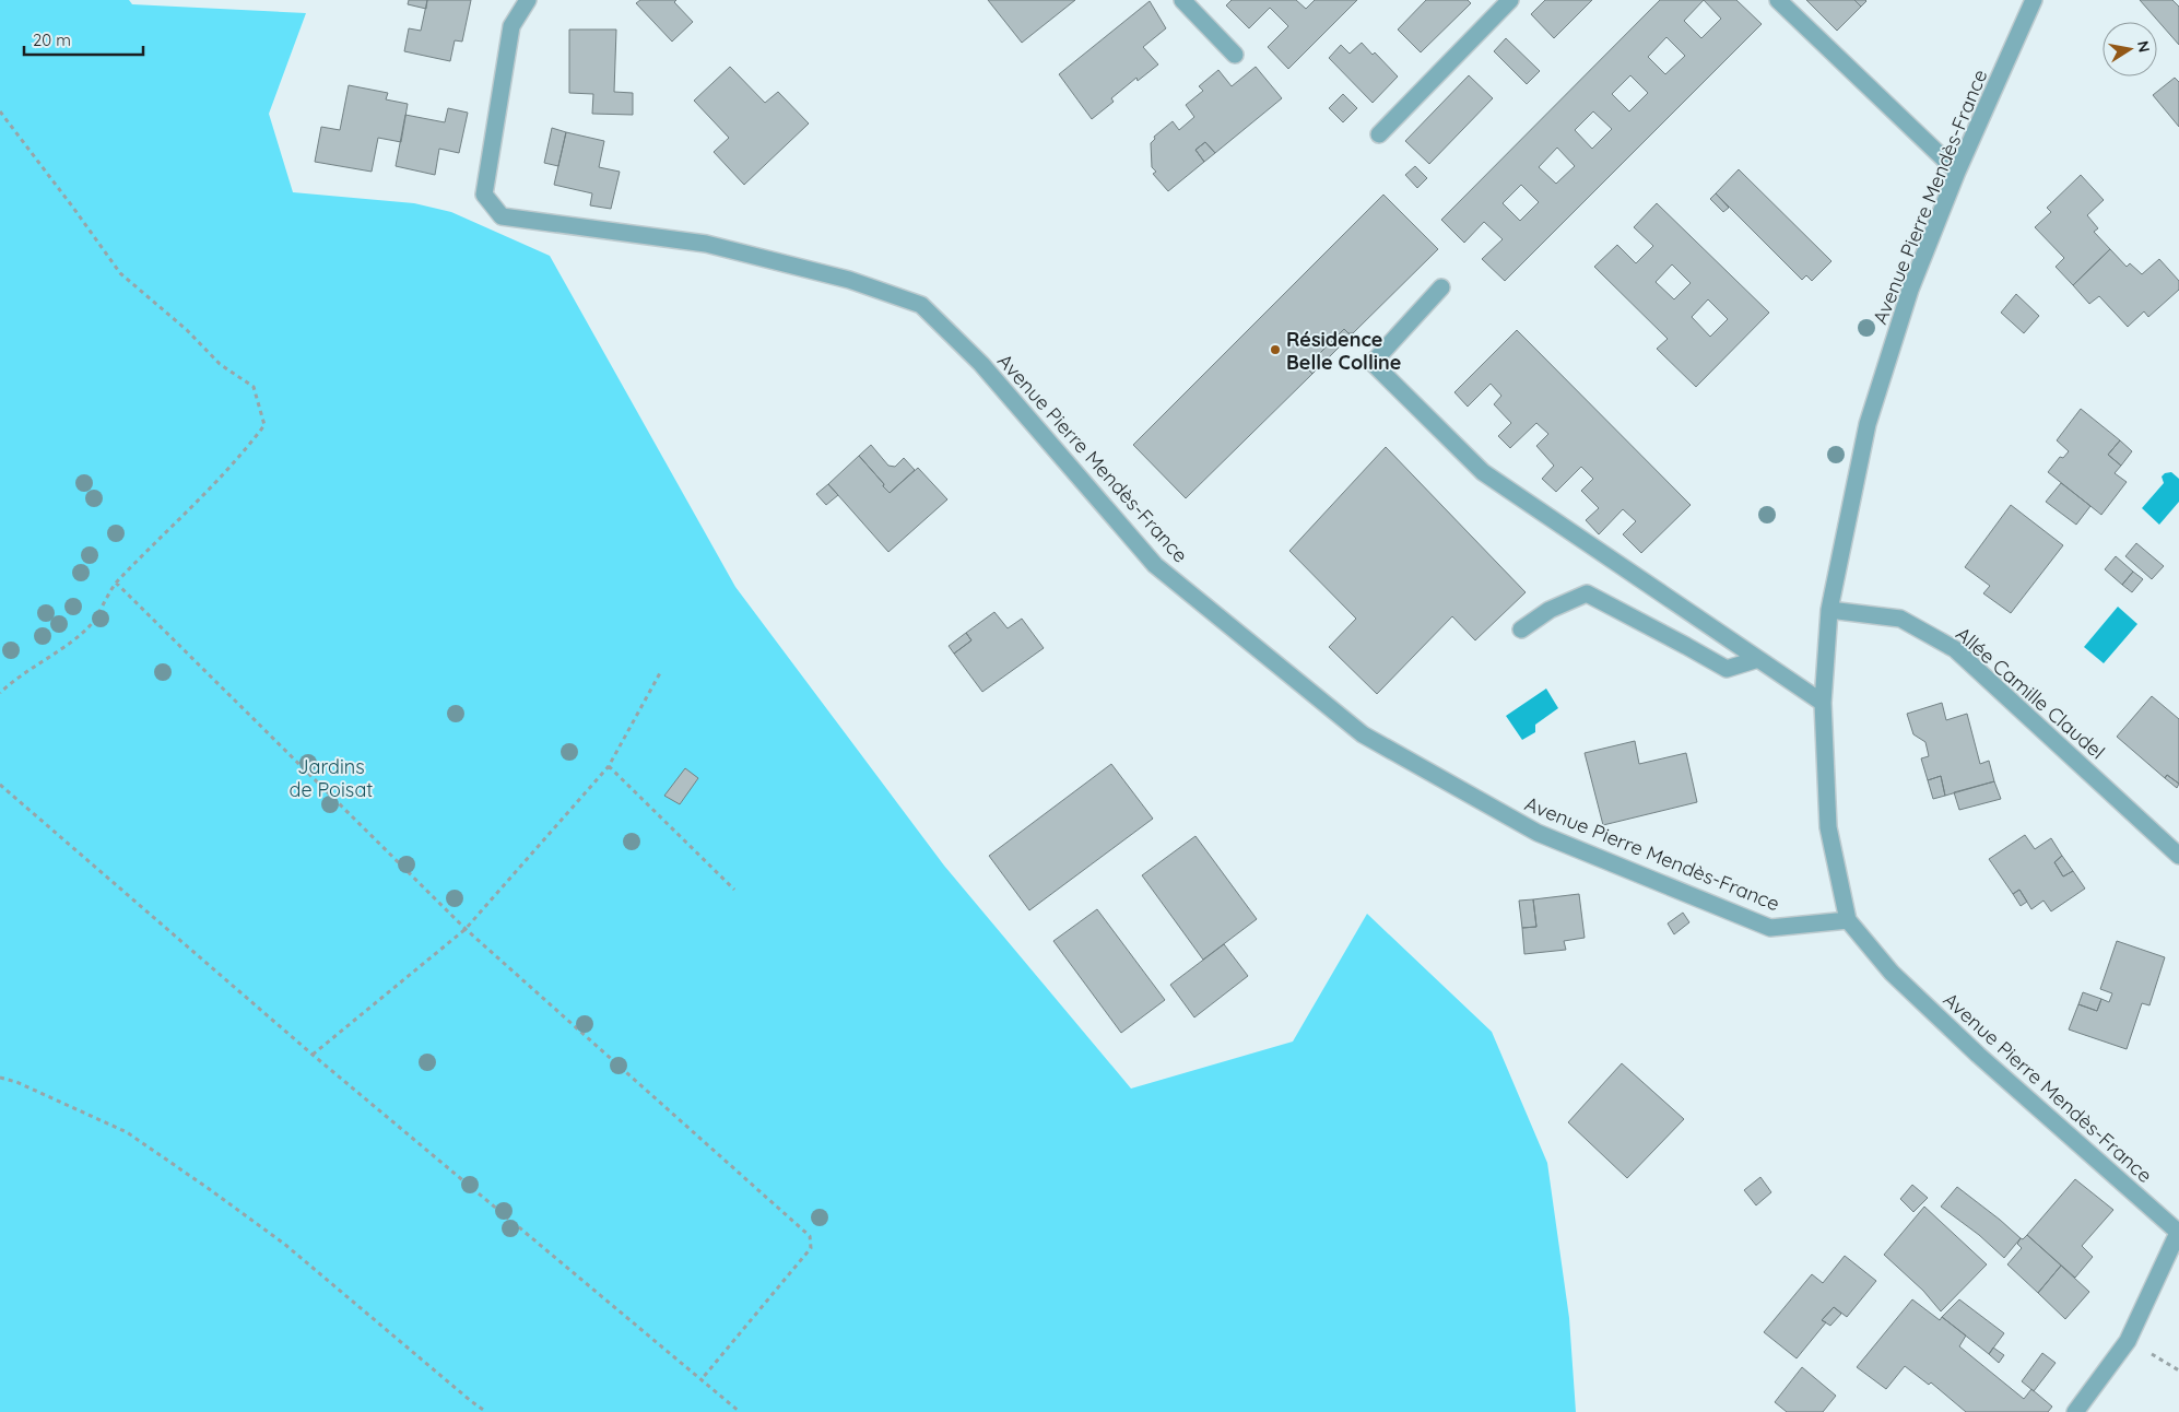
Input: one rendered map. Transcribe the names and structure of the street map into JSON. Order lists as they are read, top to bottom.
{
  "streets": {
    "street": ["Avenue Pierre Mendès-France", "Allée Camille Claudel"]
  },
  "crossings": [
    ["Avenue Pierre Mendès-France", "Allée Camille Claudel"]
  ],
  "parks": ["Jardins de Poisat"],
  "places": ["Résidence Belle Colline"],
  "scale_bar": "20 m",
  "north": "right"
}
